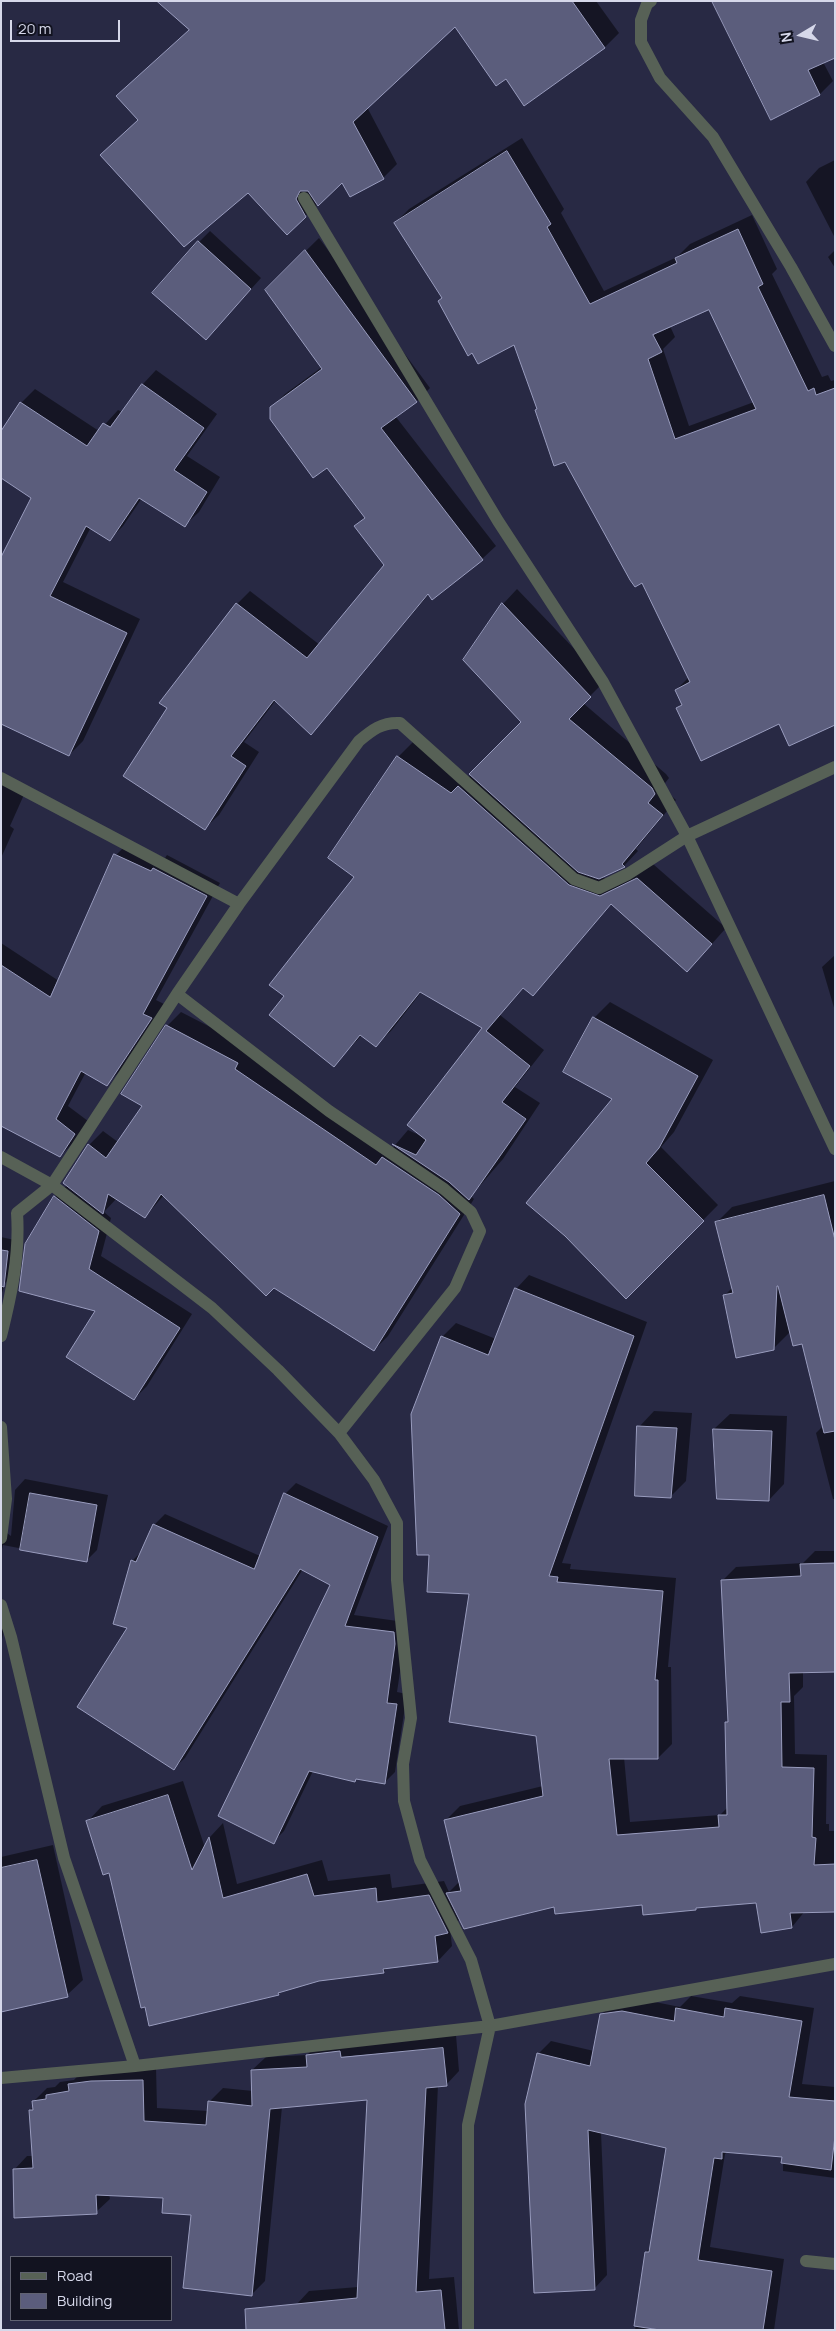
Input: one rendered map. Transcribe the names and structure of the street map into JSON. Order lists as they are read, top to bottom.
{
  "legend": ["Road", "Building"],
  "scale_bar": "20 m",
  "north": "left"
}
